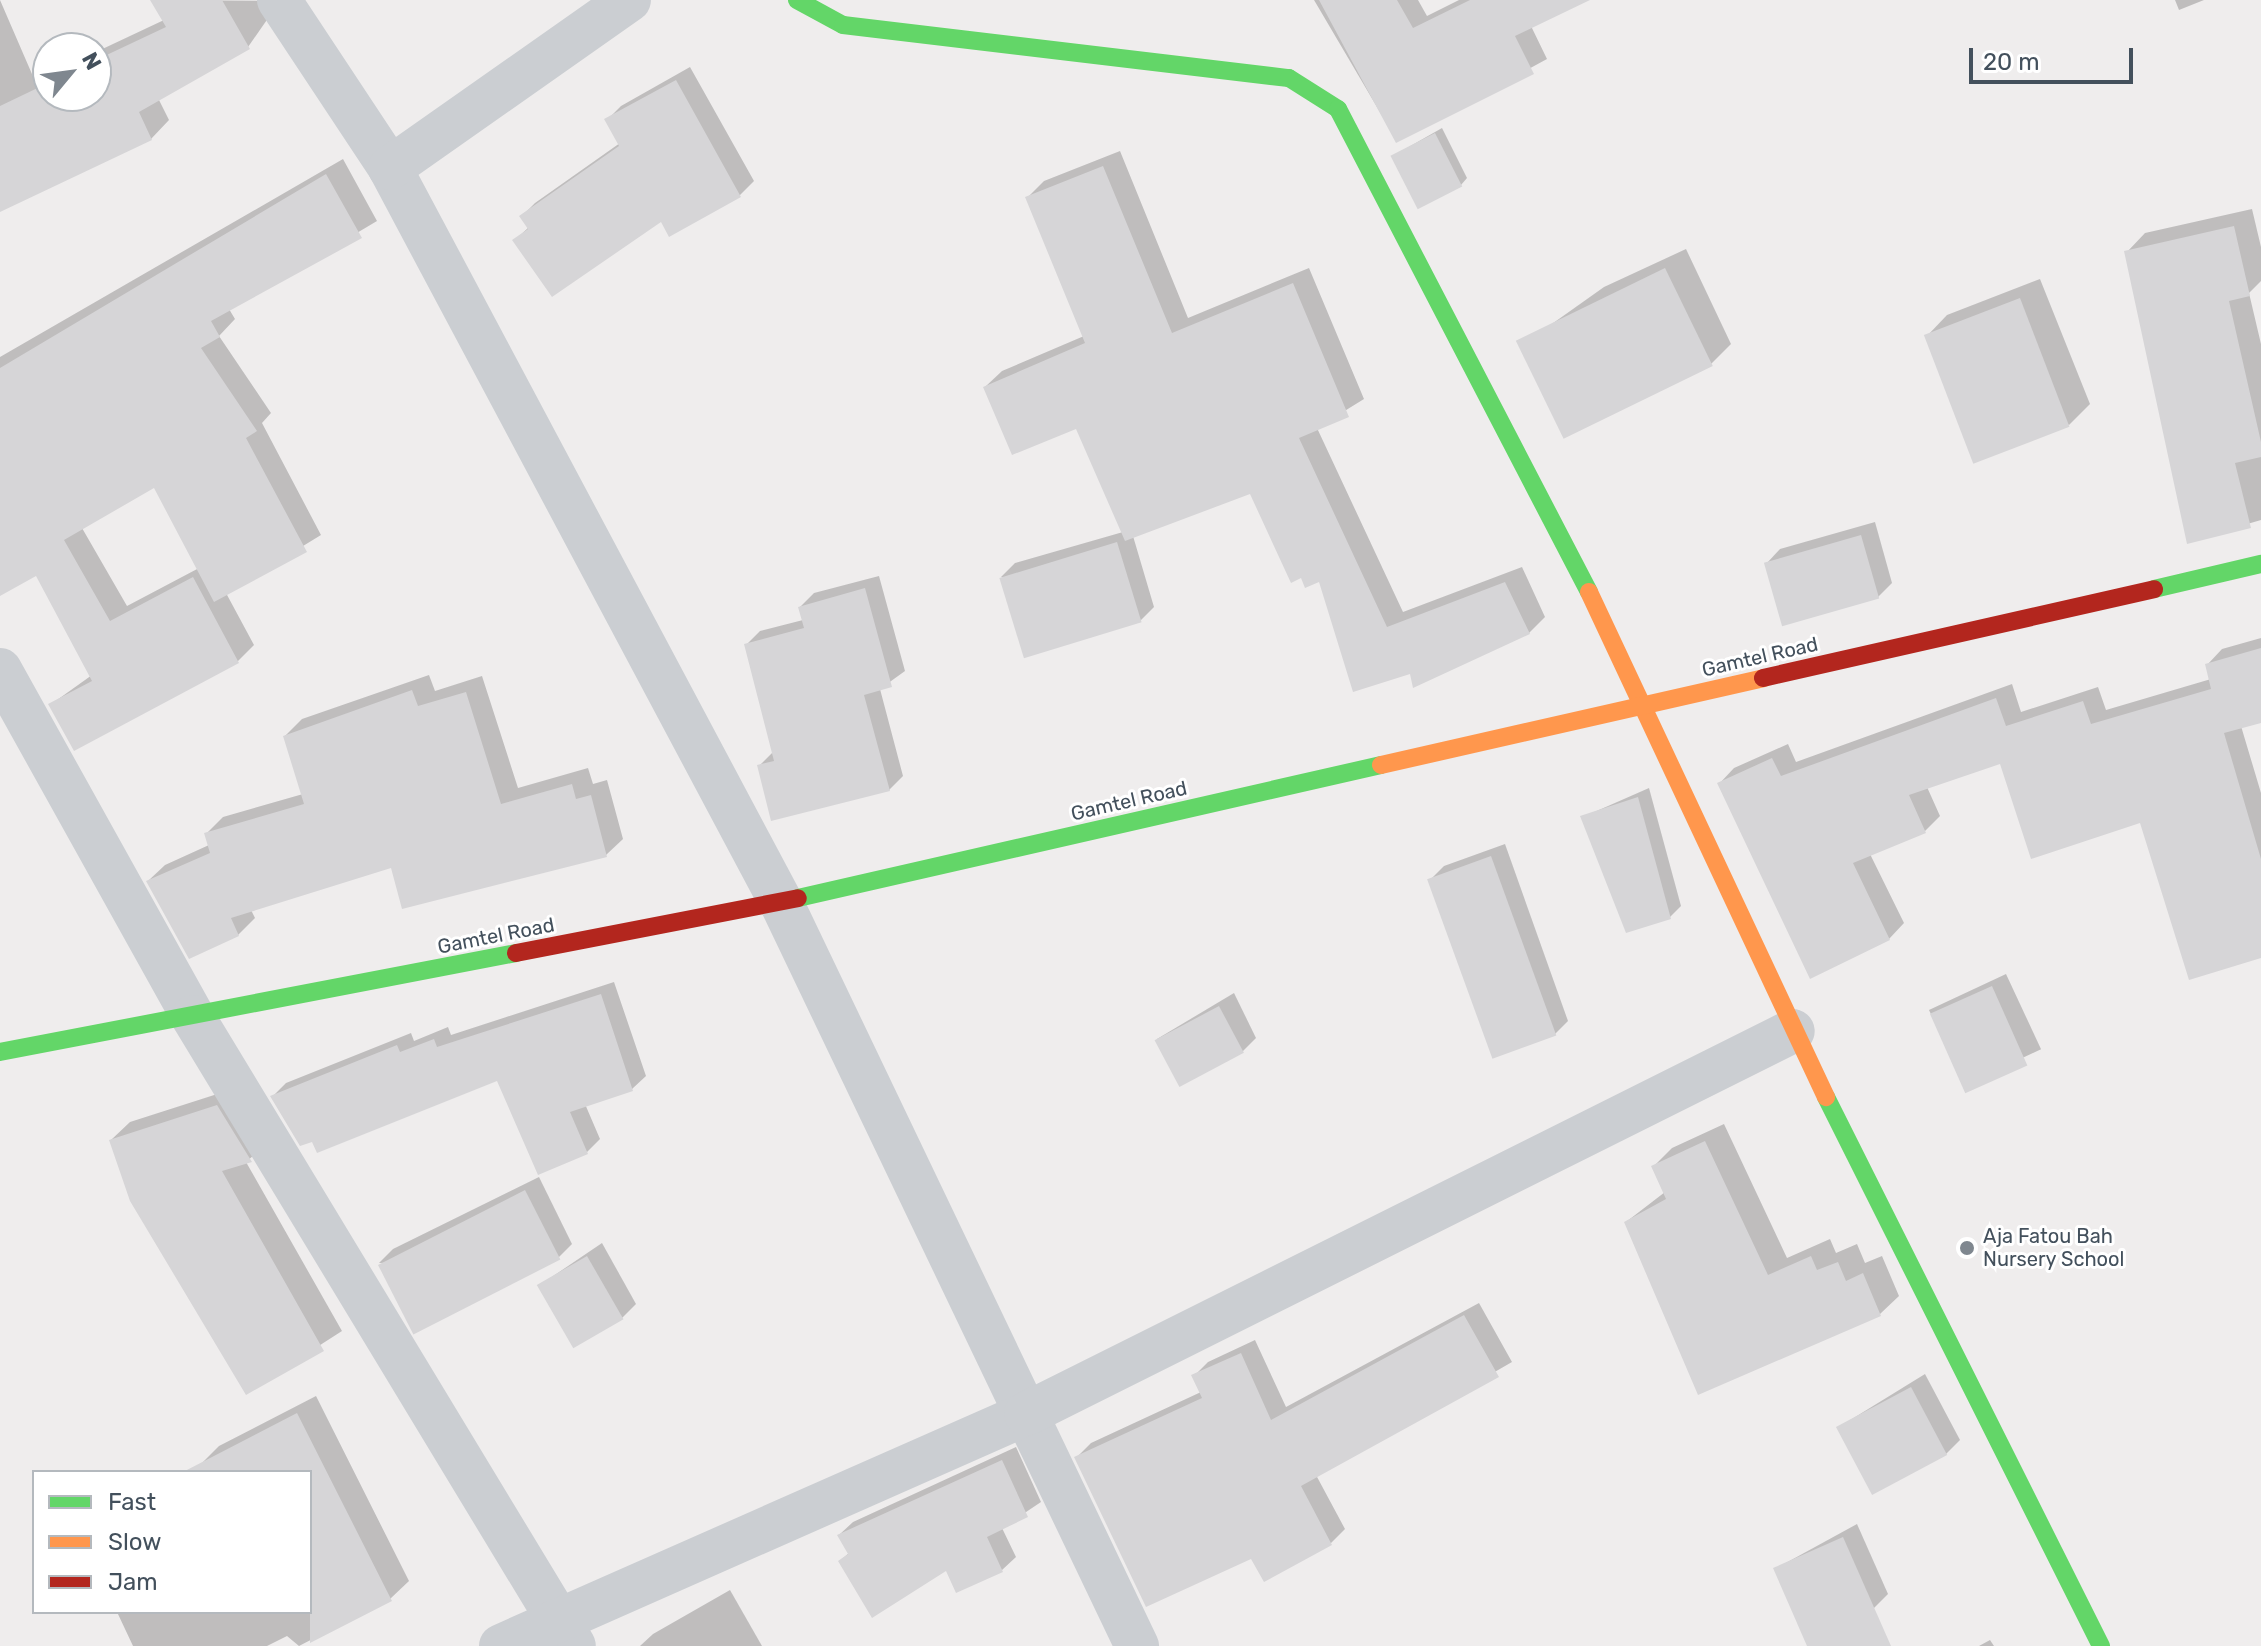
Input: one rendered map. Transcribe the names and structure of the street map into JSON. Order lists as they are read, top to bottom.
{
  "streets": {
    "street": ["Gamtel Road"]
  },
  "places": ["Aja Fatou Bah Nursery School"],
  "legend": ["Fast", "Slow", "Jam"],
  "scale_bar": "20 m",
  "north": "top right"
}
